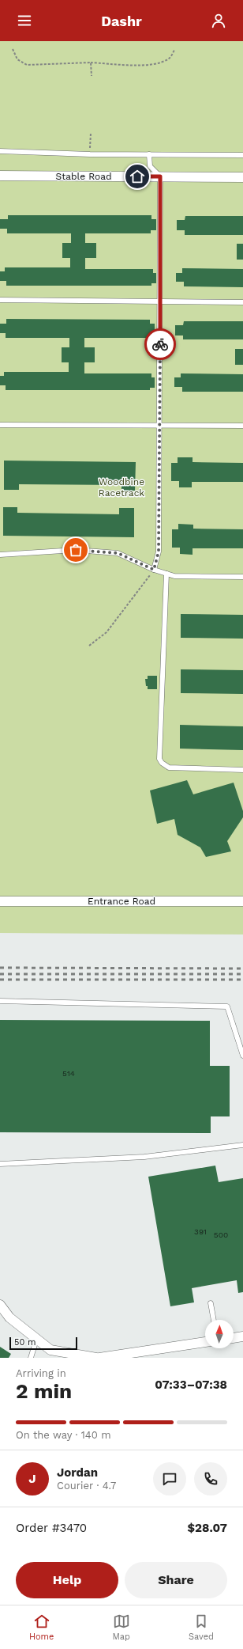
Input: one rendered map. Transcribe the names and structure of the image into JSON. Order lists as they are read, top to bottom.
{
  "streets": {
    "street": ["Stable Road", "Entrance Road"]
  },
  "parks": ["Woodbine Racetrack"],
  "house_numbers": ["514", "391", "500"],
  "scale_bar": "50 m",
  "north": "top",
  "page": {
    "header": "Dashr",
    "scale": "50 m",
    "heading": ["2 min", "Arriving in", "07:33–07:38"],
    "panel": [
      "Jordan",
      "Courier · 4.7",
      "Order #3470",
      "$28.07"
    ],
    "bar": "On the way · 140 m",
    "round": "J",
    "buttons": ["Help", "Share"],
    "tabs": ["Home", "Map", "Saved"]
  }
}
